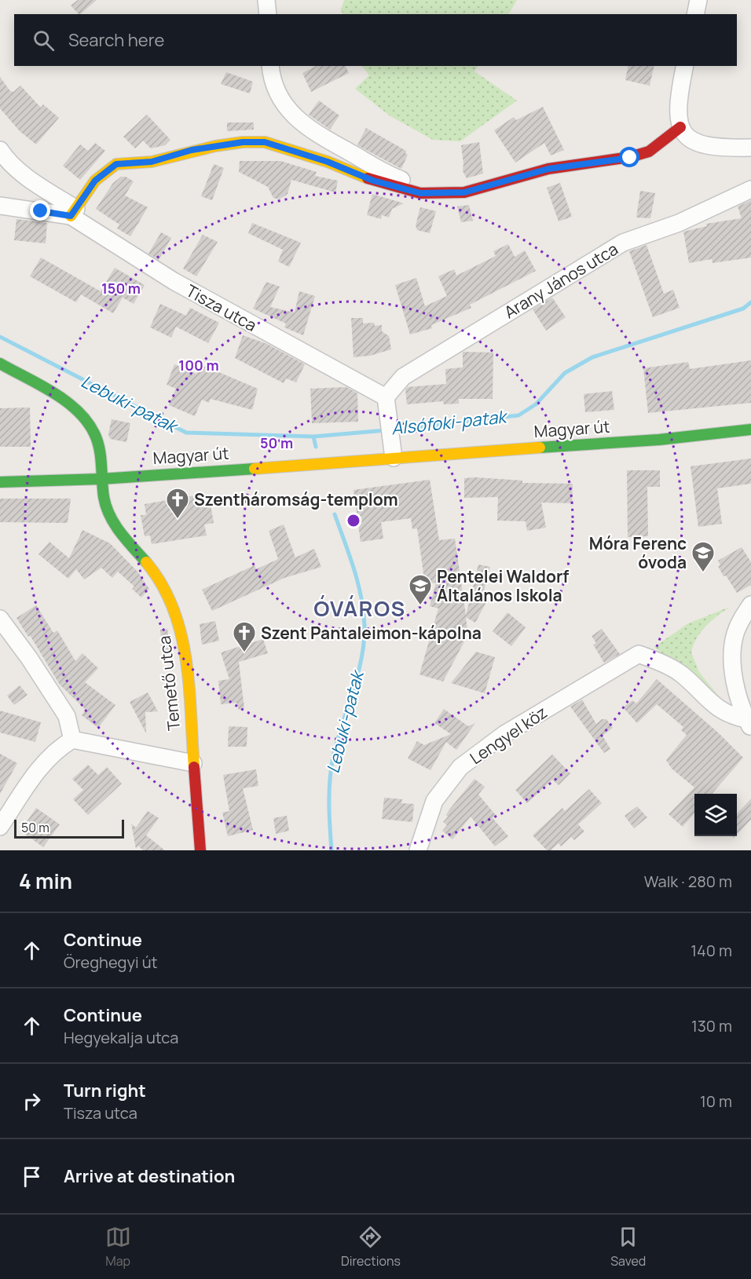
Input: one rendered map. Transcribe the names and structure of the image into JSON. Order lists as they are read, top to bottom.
{
  "streets": {
    "street": [
      "Arany János utca",
      "Tisza utca",
      "Magyar út",
      "Temető utca",
      "Lengyel köz"
    ]
  },
  "crossings": [
    ["Arany János utca", "Tisza utca"],
    ["Magyar út", "Temető utca"]
  ],
  "districts": ["ÓVÁROS"],
  "water": ["Lebuki-patak", "Alsófoki-patak"],
  "places": {
    "church": ["Szentháromság-templom", "Szent Pantaleimon-kápolna"],
    "school or university": ["Móra Ferenc óvoda", "Pentelei Waldorf Általános Iskola"]
  },
  "scale_bar": "50 m",
  "page": {
    "search": "Search here",
    "scale": "50 m",
    "heading": ["4 min", "Walk · 280 m"],
    "list": [
      ["Continue", "Öreghegyi út", "140 m"],
      ["Continue", "Hegyekalja utca", "130 m"],
      ["Turn right", "Tisza utca", "10 m"],
      "Arrive at destination"
    ],
    "nav": ["Map", "Directions", "Saved"]
  },
  "rings": ["150 m", "100 m", "50 m"]
}
